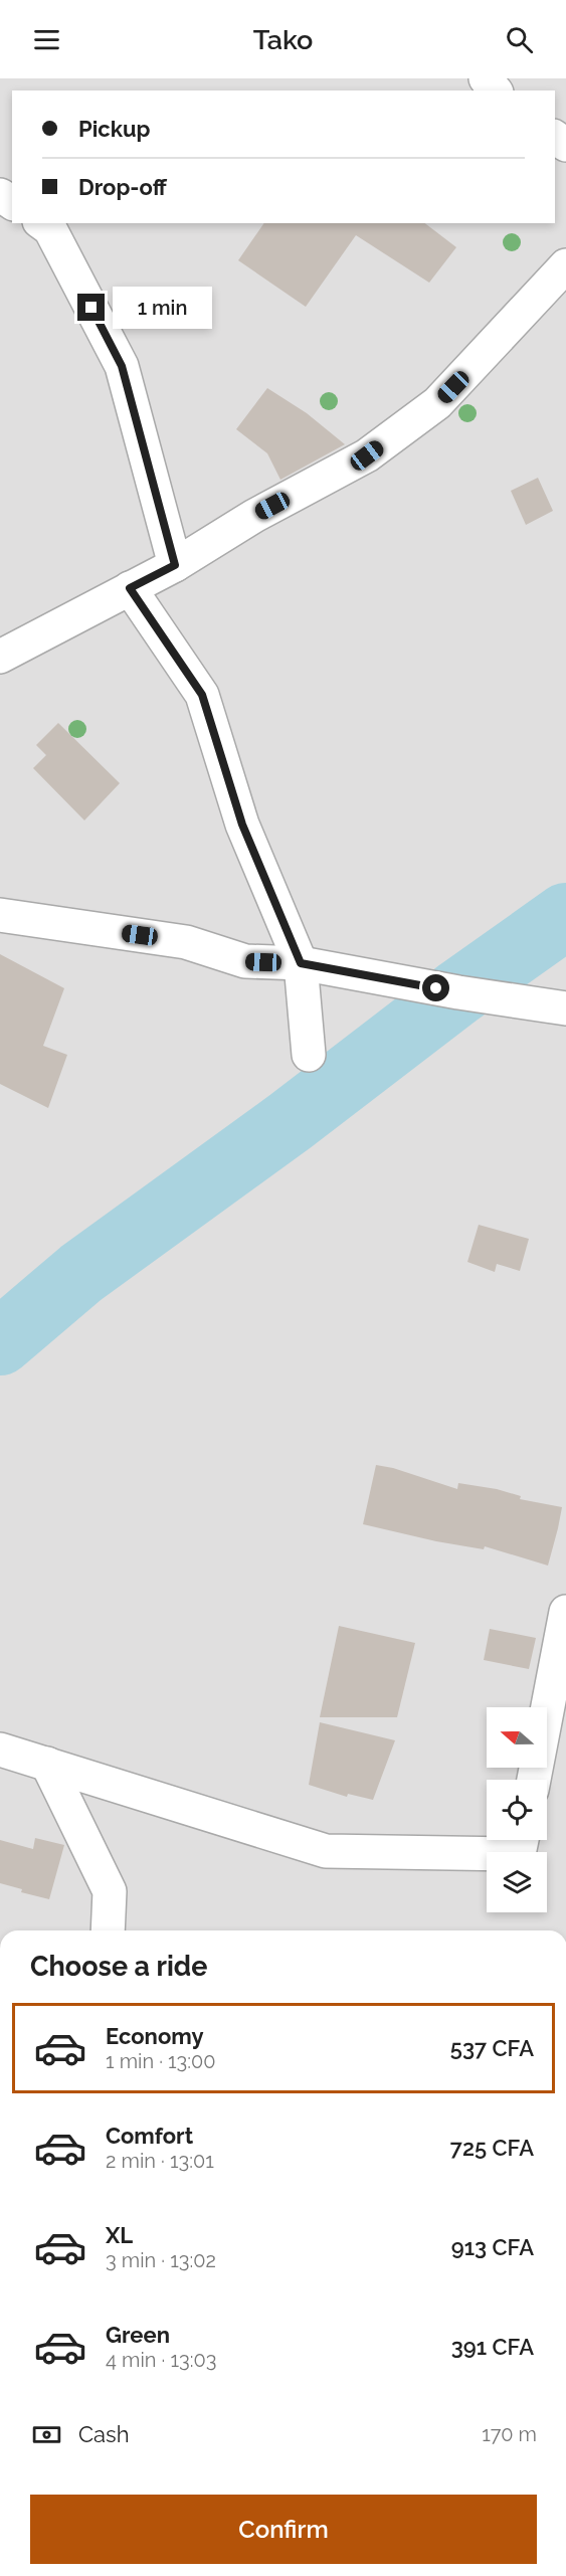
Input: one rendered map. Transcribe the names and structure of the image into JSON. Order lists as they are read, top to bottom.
{
  "north": "left",
  "page": {
    "header": "Tako",
    "banner": ["Pickup", "Drop-off"],
    "bubble": "1 min",
    "heading": "Choose a ride",
    "list": [
      {
        "name": "Economy",
        "note": "1 min · 13:00",
        "value": "537 CFA"
      },
      {
        "name": "Comfort",
        "note": "2 min · 13:01",
        "value": "725 CFA"
      },
      {
        "name": "XL",
        "note": "3 min · 13:02",
        "value": "913 CFA"
      },
      {
        "name": "Green",
        "note": "4 min · 13:03",
        "value": "391 CFA"
      }
    ],
    "pay": ["Cash", "170 m"],
    "buttons": "Confirm"
  }
}
